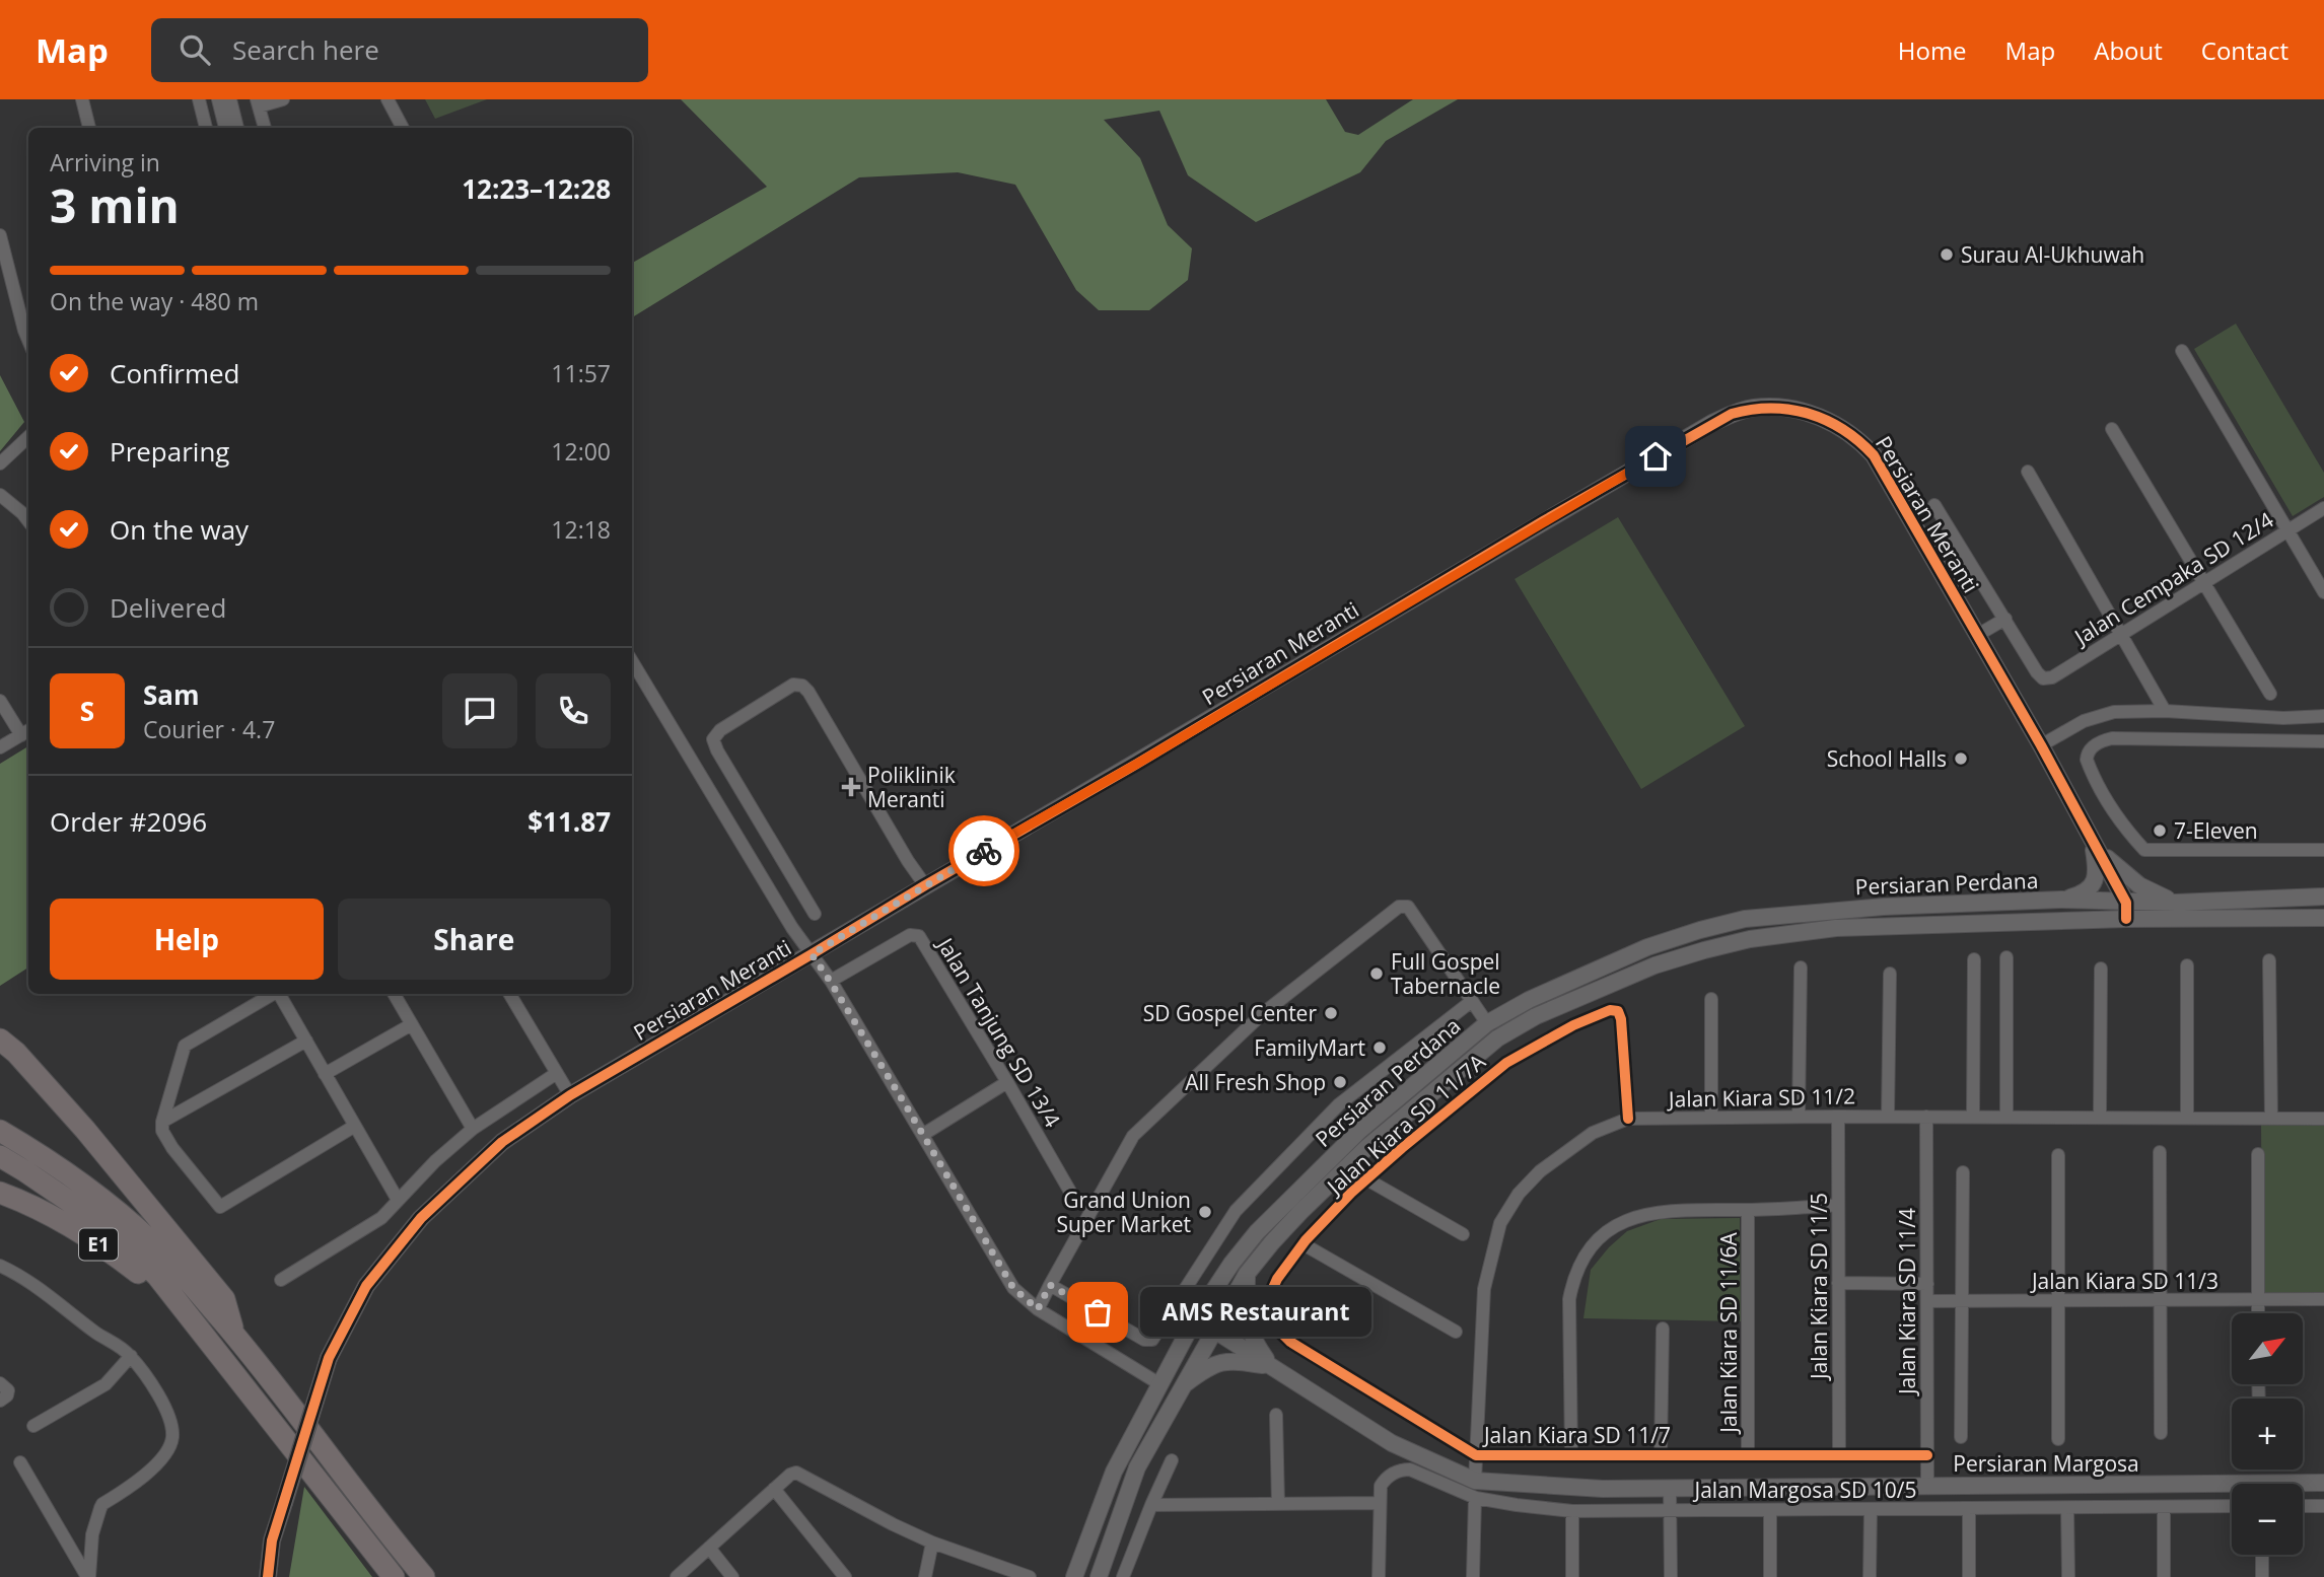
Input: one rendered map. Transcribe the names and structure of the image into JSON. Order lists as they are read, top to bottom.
{
  "streets": {
    "highway": ["E1"],
    "street": [
      "Persiaran Meranti",
      "Jalan Cempaka SD 12/4",
      "Persiaran Perdana",
      "Jalan Tanjung SD 13/4",
      "Jalan Kiara SD 11/2",
      "Jalan Kiara SD 11/7A",
      "Jalan Kiara SD 11/3",
      "Jalan Kiara SD 11/5",
      "Jalan Kiara SD 11/4",
      "Jalan Kiara SD 11/6A",
      "Jalan Kiara SD 11/7",
      "Persiaran Margosa",
      "Jalan Margosa SD 10/5"
    ]
  },
  "crossings": [
    ["Persiaran Meranti", "Persiaran Perdana"],
    ["Persiaran Perdana", "Persiaran Margosa"],
    ["Jalan Kiara SD 11/2", "Jalan Kiara SD 11/7A"],
    ["Jalan Kiara SD 11/2", "Jalan Kiara SD 11/5"],
    ["Jalan Kiara SD 11/2", "Jalan Kiara SD 11/4"],
    ["Jalan Kiara SD 11/2", "Jalan Kiara SD 11/7"],
    ["Jalan Kiara SD 11/2", "Persiaran Margosa"],
    ["Jalan Kiara SD 11/7A", "Jalan Kiara SD 11/7"],
    ["Jalan Kiara SD 11/3", "Jalan Kiara SD 11/4"],
    ["Jalan Kiara SD 11/5", "Jalan Kiara SD 11/7"],
    ["Jalan Kiara SD 11/4", "Jalan Kiara SD 11/7"],
    ["Jalan Kiara SD 11/4", "Persiaran Margosa"],
    ["Jalan Kiara SD 11/6A", "Jalan Kiara SD 11/7"]
  ],
  "places": {
    "other": [
      "Surau Al-Ukhuwah",
      "School Halls",
      "7-Eleven",
      "Full Gospel Tabernacle",
      "SD Gospel Center",
      "FamilyMart",
      "All Fresh Shop",
      "Grand Union Super Market",
      "AMS Restaurant"
    ],
    "health": ["Poliklinik Meranti"]
  },
  "north": "top right",
  "page": {
    "header": "Map",
    "search": "Search here",
    "nav": [
      "Home",
      "Map",
      "About",
      "Contact"
    ],
    "heading": ["3 min", "Arriving in", "12:23–12:28"],
    "panel": [
      "Sam",
      "Courier · 4.7",
      "Order #2096",
      "$11.87"
    ],
    "bar": "On the way · 480 m",
    "list": [
      ["Confirmed", "11:57"],
      ["Preparing", "12:00"],
      ["On the way", "12:18"],
      "Delivered"
    ],
    "round": "S",
    "buttons": ["Help", "Share"],
    "bubble": "AMS Restaurant",
    "map_buttons": ["+", "−"]
  }
}
